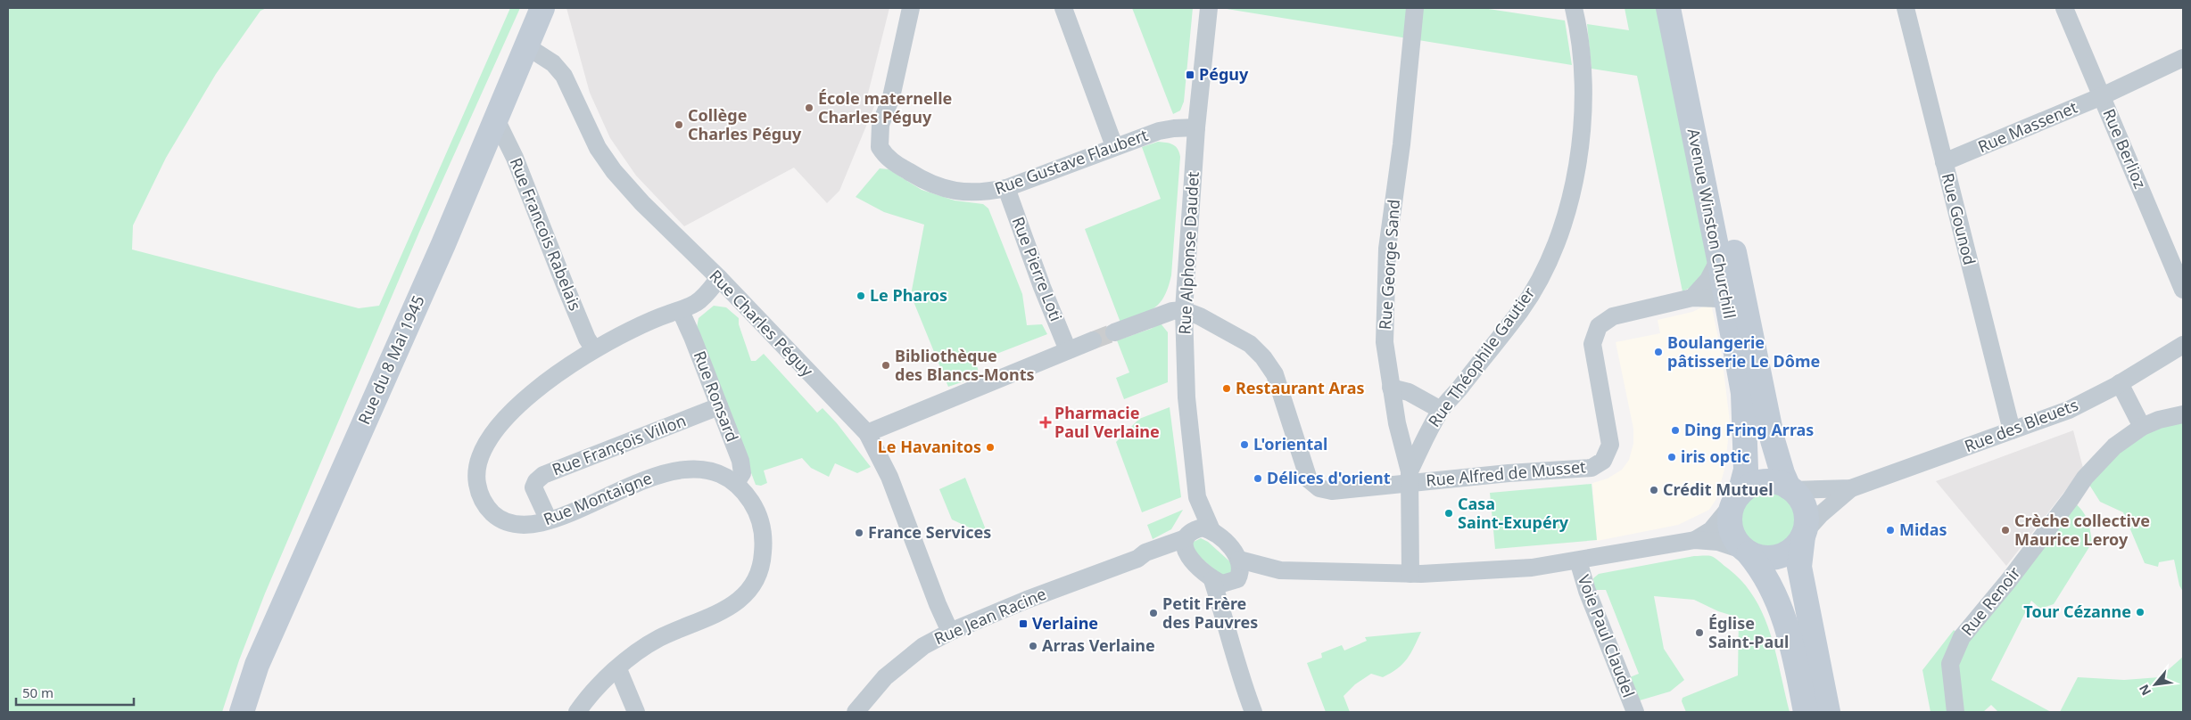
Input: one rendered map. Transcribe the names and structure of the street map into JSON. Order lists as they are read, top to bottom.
{
  "streets": {
    "main road": ["Avenue Winston Churchill", "Rue du 8 Mai 1945"],
    "street": [
      "Rue Massenet",
      "Rue Berlioz",
      "Rue Gustave Flaubert",
      "Rue Gounod",
      "Rue Francois Rabelais",
      "Rue Alphonse Daudet",
      "Rue George Sand",
      "Rue Pierre Loti",
      "Rue Charles Péguy",
      "Rue Théophile Gautier",
      "Rue Ronsard",
      "Rue des Bleuets",
      "Rue François Villon",
      "Rue Alfred de Musset",
      "Rue Montaigne",
      "Rue Renoir",
      "Rue Jean Racine",
      "Voie Paul Claudel"
    ]
  },
  "crossings": [
    ["Rue Massenet", "Rue Berlioz"],
    ["Rue Massenet", "Rue Gounod"],
    ["Rue Gustave Flaubert", "Rue Alphonse Daudet"],
    ["Rue Gustave Flaubert", "Rue Pierre Loti"],
    ["Rue Gounod", "Rue des Bleuets"],
    ["Avenue Winston Churchill", "Rue des Bleuets"],
    ["Avenue Winston Churchill", "Rue Alfred de Musset"],
    ["Rue Francois Rabelais", "Rue du 8 Mai 1945"],
    ["Rue Francois Rabelais", "Rue Montaigne"],
    ["Rue Alphonse Daudet", "Rue Alfred de Musset"],
    ["Rue Alphonse Daudet", "Rue Jean Racine"],
    ["Rue George Sand", "Rue Théophile Gautier"],
    ["Rue George Sand", "Rue Alfred de Musset"],
    ["Rue Charles Péguy", "Rue du 8 Mai 1945"],
    ["Rue Charles Péguy", "Rue Montaigne"],
    ["Rue Charles Péguy", "Rue Jean Racine"],
    ["Rue Théophile Gautier", "Rue Alfred de Musset"],
    ["Rue Ronsard", "Rue François Villon"],
    ["Rue Ronsard", "Rue Montaigne"],
    ["Rue François Villon", "Rue Montaigne"]
  ],
  "places": {
    "transit": ["Péguy", "Verlaine"],
    "other": [
      "École maternelle Charles Péguy",
      "Collège Charles Péguy",
      "Le Pharos",
      "Boulangerie pâtisserie Le Dôme",
      "Bibliothèque des Blancs-Monts",
      "Restaurant Aras",
      "Ding Fring Arras",
      "L'oriental",
      "Le Havanitos",
      "iris optic",
      "Délices d'orient",
      "Crédit Mutuel",
      "Casa Saint-Exupéry",
      "Midas",
      "Crèche collective Maurice Leroy",
      "France Services",
      "Tour Cézanne",
      "Petit Frère des Pauvres",
      "Église Saint-Paul",
      "Arras Verlaine"
    ],
    "health": ["Pharmacie Paul Verlaine"]
  },
  "scale_bar": "50 m",
  "north": "bottom left"
}
